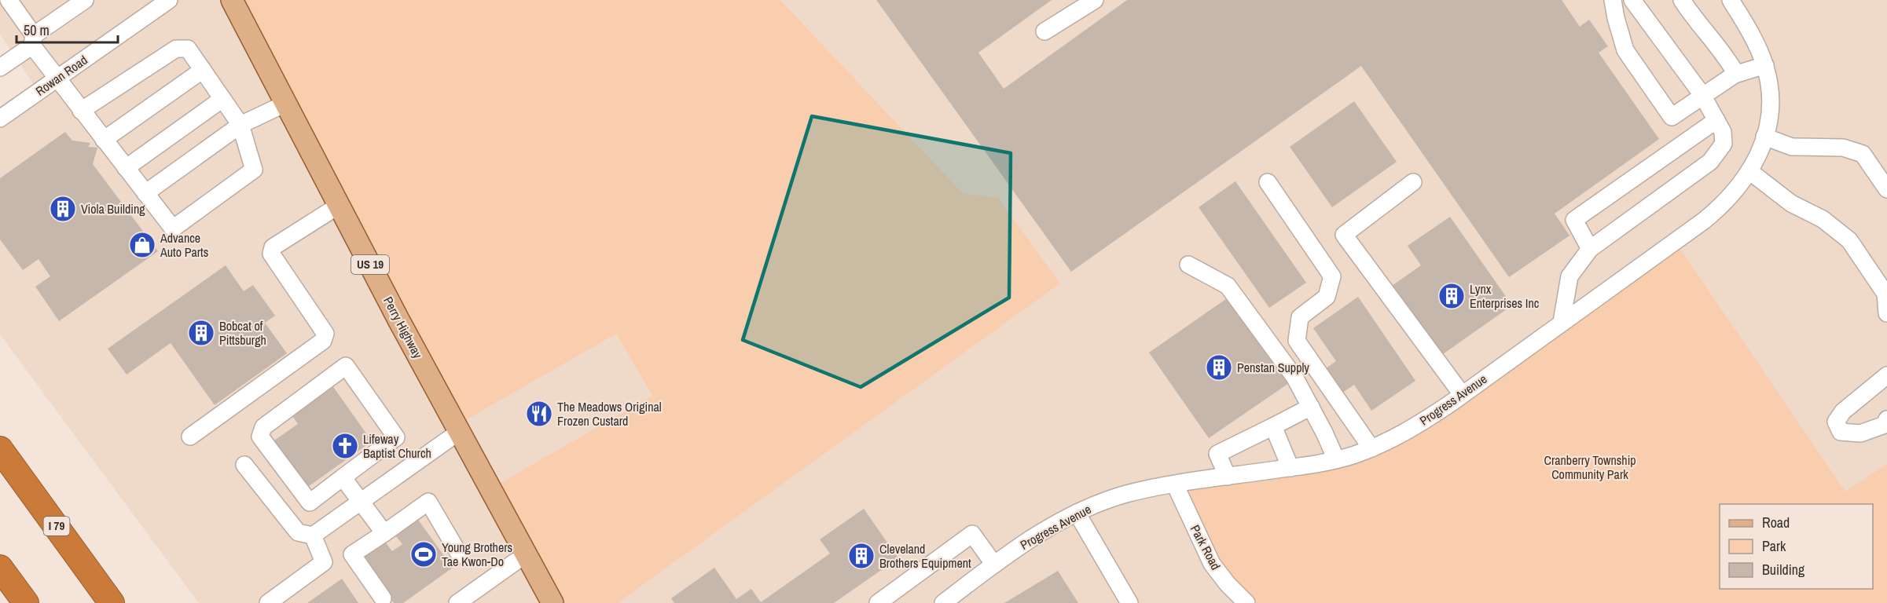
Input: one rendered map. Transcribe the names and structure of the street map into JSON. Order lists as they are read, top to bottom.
{
  "streets": {
    "highway": ["I 79"],
    "main road": ["US 19", "Perry Highway"],
    "street": ["Rowan Road", "Progress Avenue", "Park Road"]
  },
  "crossings": [
    ["Progress Avenue", "Park Road"]
  ],
  "parks": ["Cranberry Township Community Park"],
  "places": {
    "building": [
      "Viola Building",
      "Lynx Enterprises Inc",
      "Bobcat of Pittsburgh",
      "Penstan Supply",
      "Cleveland Brothers Equipment"
    ],
    "shop": ["Advance Auto Parts"],
    "restaurant": ["The Meadows Original Frozen Custard"],
    "church": ["Lifeway Baptist Church"],
    "sports": ["Young Brothers Tae Kwon-Do"]
  },
  "legend": ["Road", "Park", "Building"],
  "scale_bar": "50 m"
}
